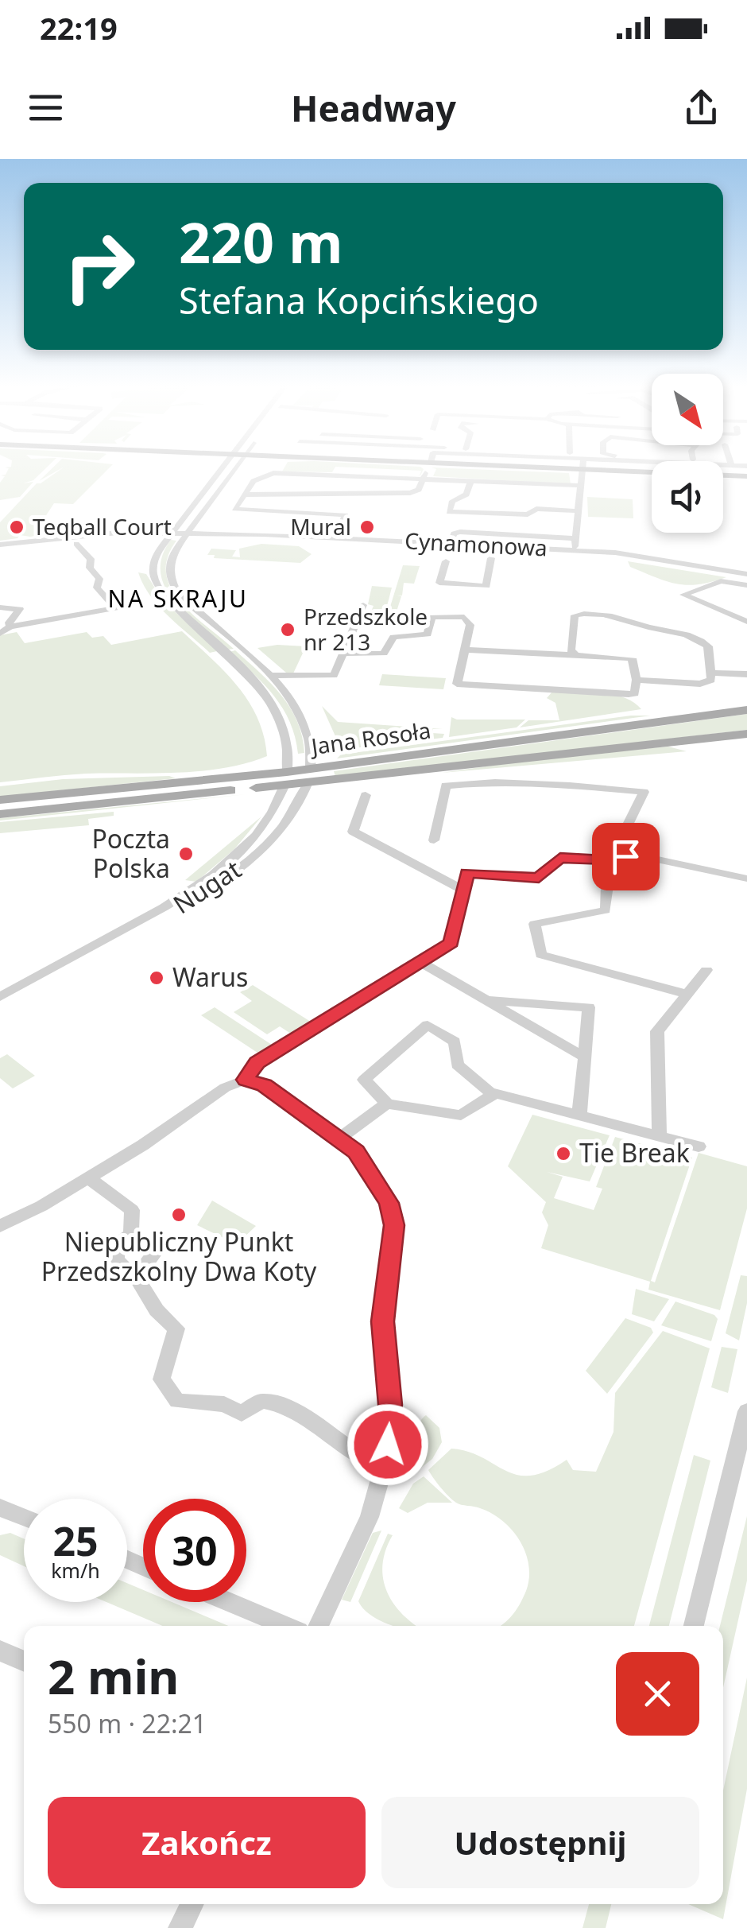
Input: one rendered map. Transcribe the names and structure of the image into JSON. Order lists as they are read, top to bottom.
{
  "streets": {
    "main road": ["Jana Rosoła"],
    "street": ["Cynamonowa", "Nugat"]
  },
  "crossings": [
    ["Jana Rosoła", "Nugat"]
  ],
  "districts": ["NA SKRAJU"],
  "places": [
    "Teqball Court",
    "Mural",
    "Przedszkole nr 213",
    "Poczta Polska",
    "Warus",
    "Tie Break",
    "Niepubliczny Punkt Przedszkolny Dwa Koty"
  ],
  "north": "bottom right",
  "page": {
    "status": "22:19",
    "header": "Headway",
    "turn": ["220 m", "Stefana Kopcińskiego"],
    "speed": "25 km/h",
    "limit": "30",
    "heading": ["2 min", "550 m · 22:21"],
    "buttons": ["Zakończ", "Udostępnij"]
  }
}
